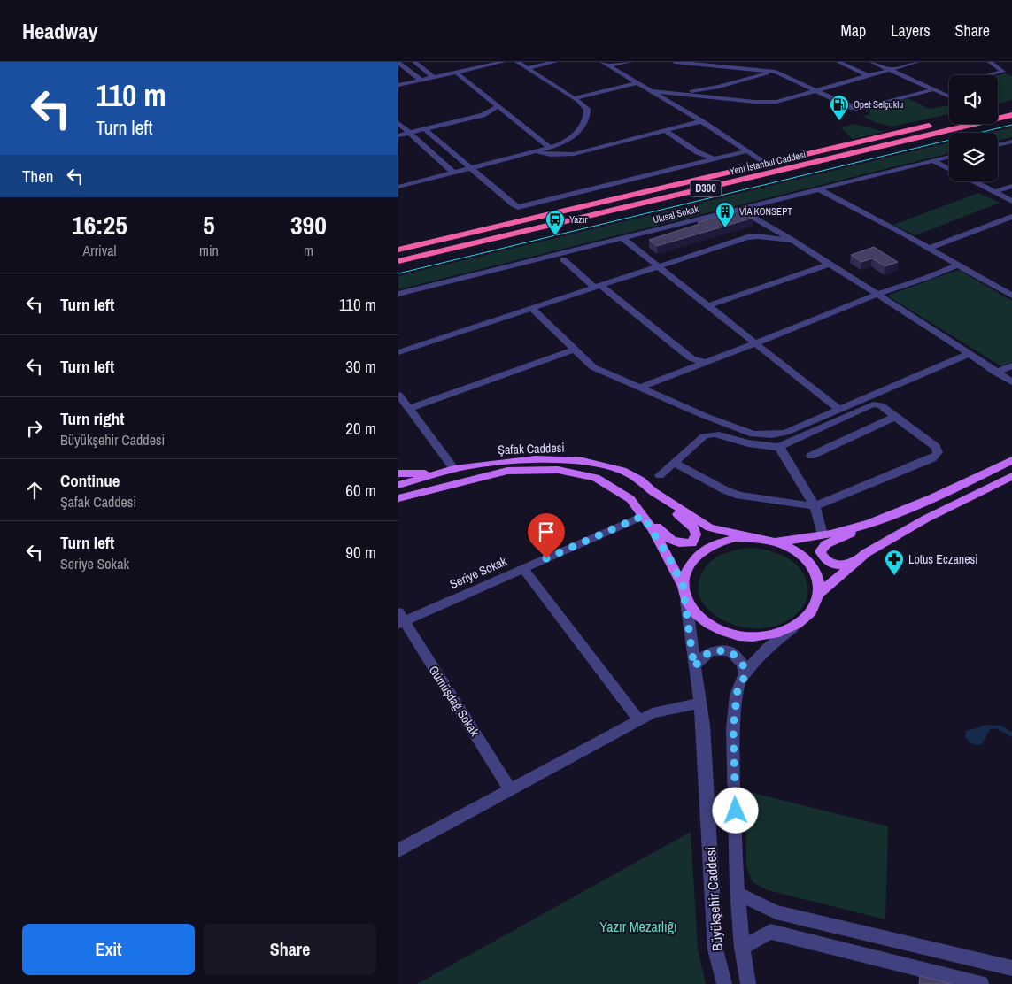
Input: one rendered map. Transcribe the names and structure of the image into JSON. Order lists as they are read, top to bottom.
{
  "streets": {
    "highway": ["Yeni İstanbul Caddesi", "D300"],
    "main road": ["Şafak Caddesi"],
    "street": [
      "Ulusal Sokak",
      "Seriye Sokak",
      "Gümüşdağ Sokak",
      "Büyükşehir Caddesi"
    ]
  },
  "crossings": [
    ["Şafak Caddesi", "Seriye Sokak"],
    ["Şafak Caddesi", "Büyükşehir Caddesi"],
    ["Seriye Sokak", "Gümüşdağ Sokak"]
  ],
  "parks": ["Yazır Mezarlığı"],
  "places": {
    "fuel station": ["Opet Selçuklu"],
    "building": ["VİA KONSEPT"],
    "bus stop": ["Yazır"],
    "pharmacy": ["Lotus Eczanesi"]
  },
  "page": {
    "header": "Headway",
    "nav": ["Map", "Layers", "Share"],
    "turn": ["110 m", "Turn left"],
    "then": "Then",
    "eta": [
      "16:25",
      "Arrival",
      "5",
      "min",
      "390",
      "m"
    ],
    "list": [
      {
        "name": "Turn left",
        "value": "110 m"
      },
      {
        "name": "Turn left",
        "value": "30 m"
      },
      {
        "name": "Turn right",
        "note": "Büyükşehir Caddesi",
        "value": "20 m"
      },
      {
        "name": "Continue",
        "note": "Şafak Caddesi",
        "value": "60 m"
      },
      {
        "name": "Turn left",
        "note": "Seriye Sokak",
        "value": "90 m"
      }
    ],
    "buttons": ["Exit", "Share"]
  }
}
